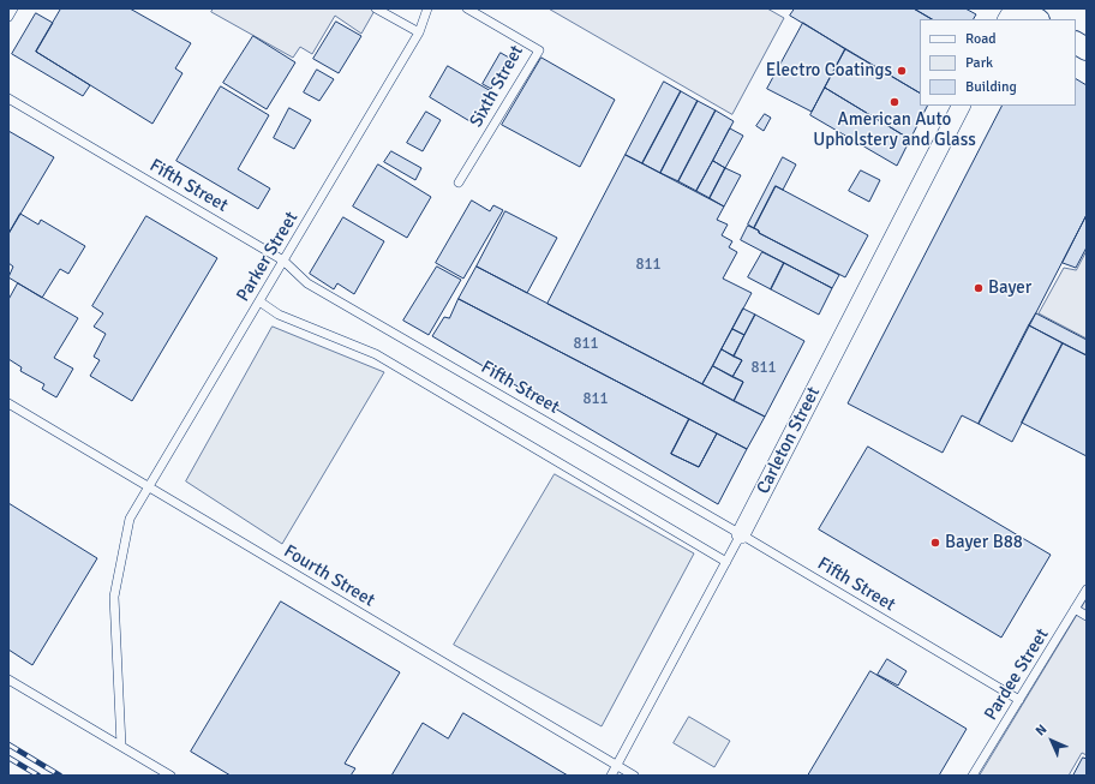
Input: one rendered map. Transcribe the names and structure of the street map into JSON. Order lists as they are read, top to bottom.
{
  "streets": {
    "street": ["Carleton Street"],
    "lane": [
      "Sixth Street",
      "Fifth Street",
      "Parker Street",
      "Fourth Street",
      "Pardee Street"
    ]
  },
  "crossings": [
    ["Fifth Street", "Parker Street"],
    ["Fifth Street", "Carleton Street"],
    ["Fifth Street", "Pardee Street"],
    ["Parker Street", "Fourth Street"],
    ["Carleton Street", "Fourth Street"]
  ],
  "places": [
    "Electro Coatings",
    "American Auto Upholstery and Glass",
    "Bayer",
    "Bayer B88"
  ],
  "house_numbers": [
    "811",
    "811",
    "811",
    "811"
  ],
  "legend": ["Road", "Park", "Building"],
  "north": "top left"
}
